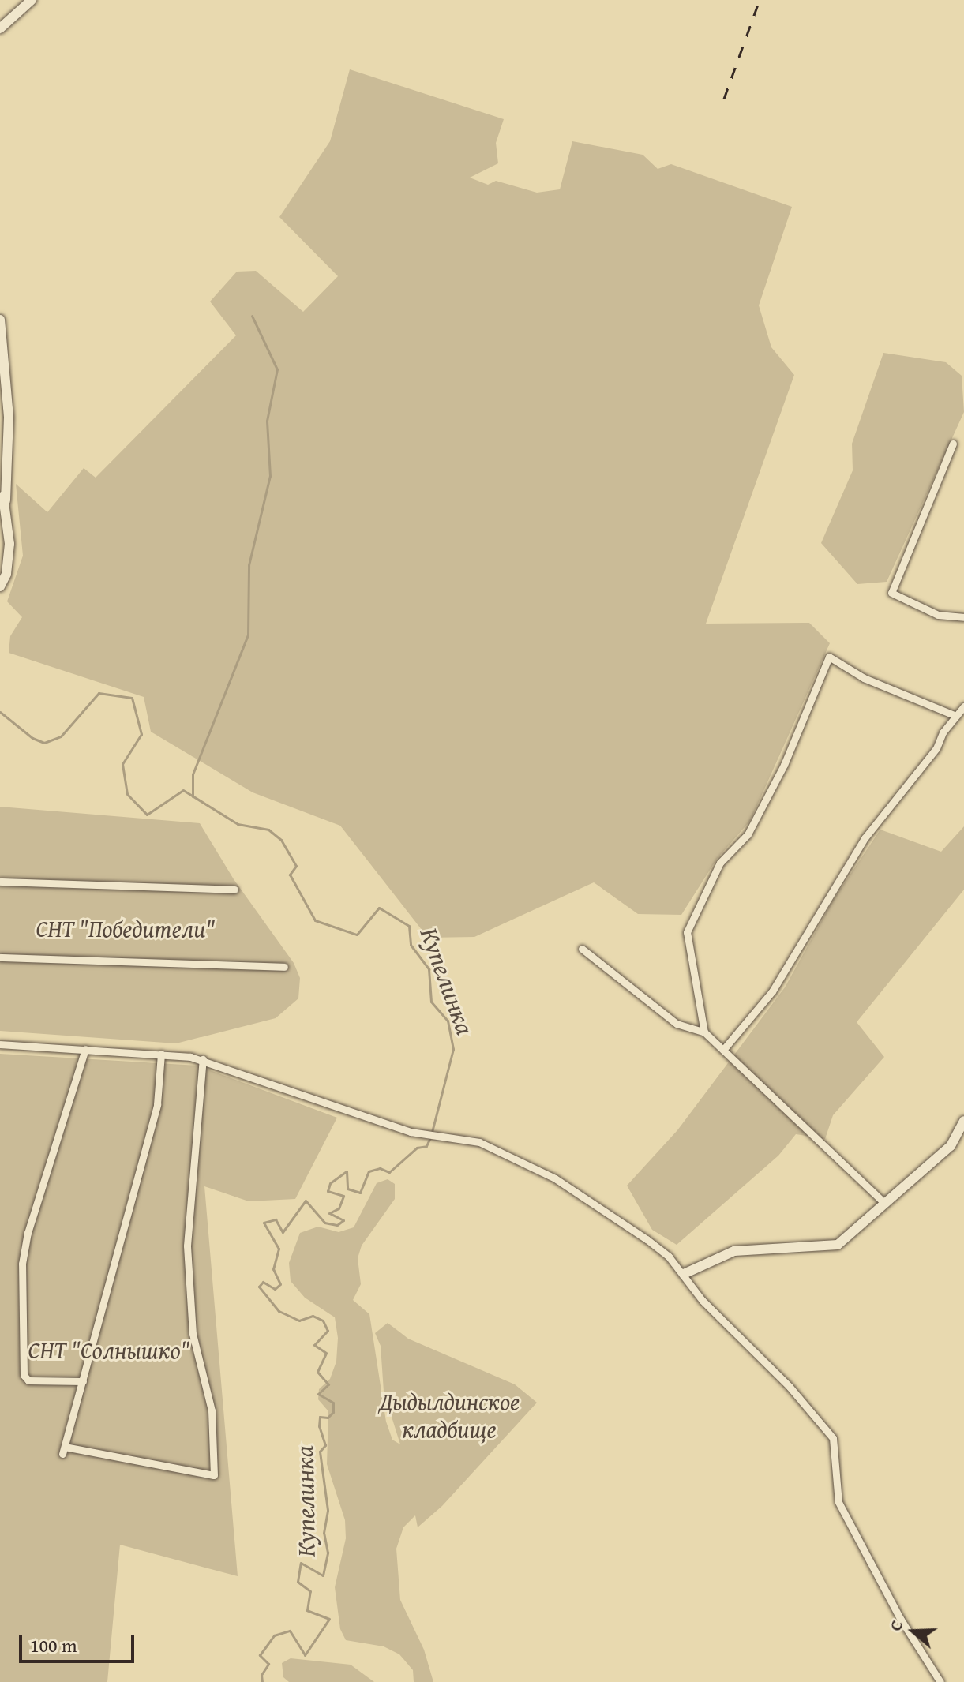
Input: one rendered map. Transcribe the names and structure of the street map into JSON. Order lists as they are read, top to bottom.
{
  "water": ["Купелинка"],
  "parks": ["СНТ \"Победители\"", "СНТ \"Солнышко\"", "Дыдылдинское кладбище"],
  "scale_bar": "100 m",
  "north": "left"
}
